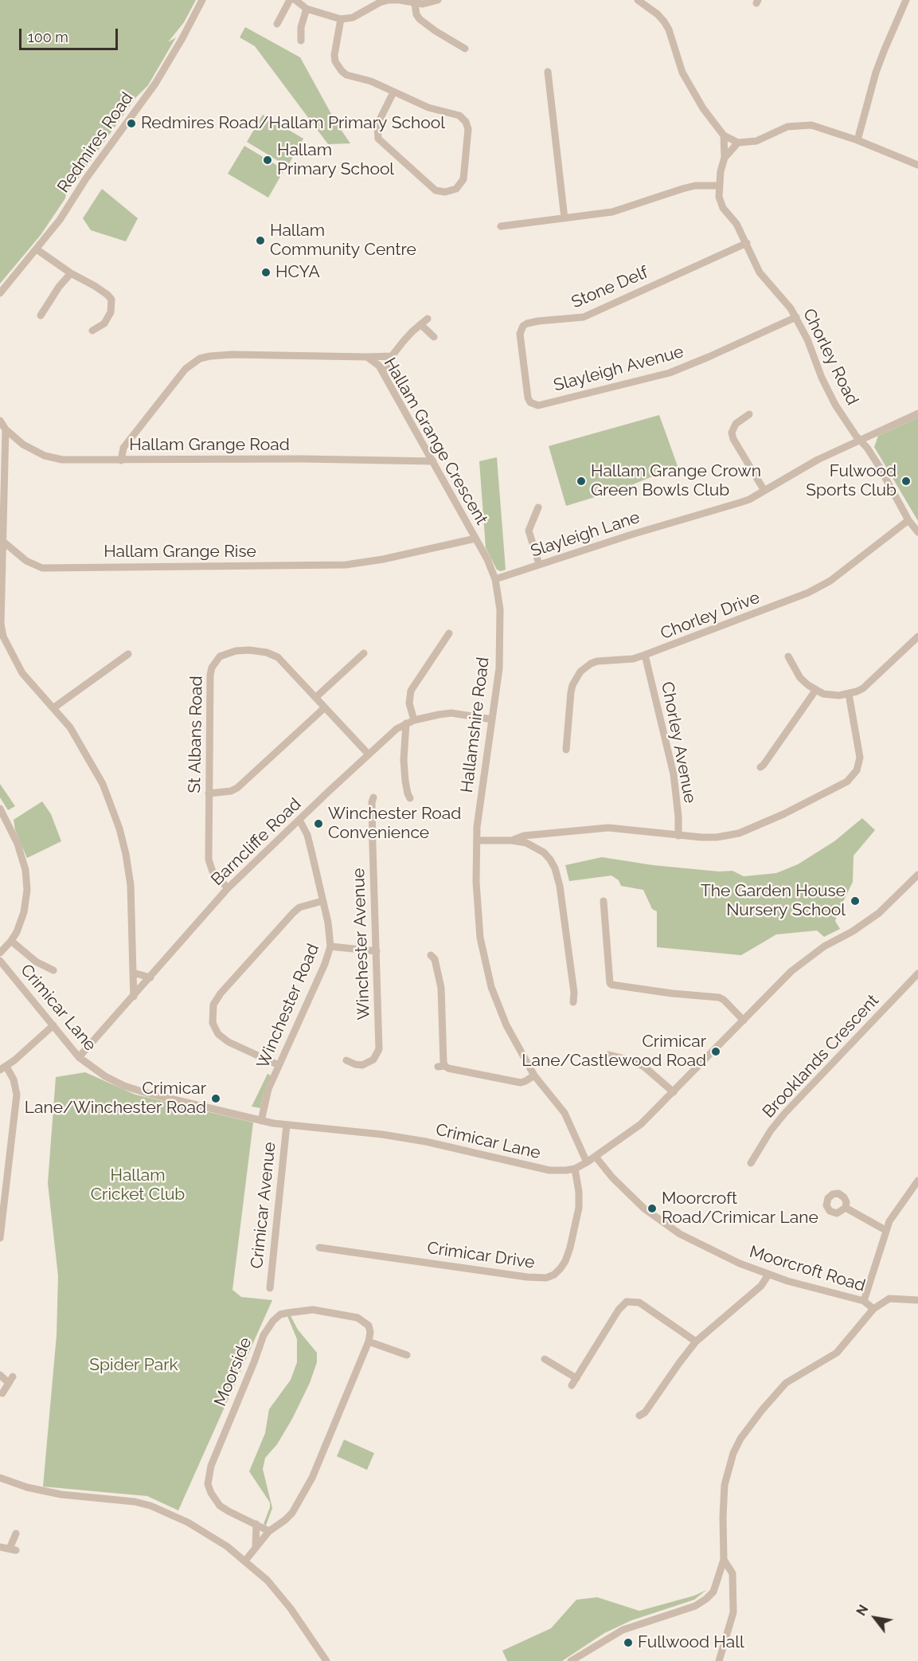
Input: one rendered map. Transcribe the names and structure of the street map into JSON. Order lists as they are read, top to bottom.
{
  "streets": {
    "street": [
      "Redmires Road",
      "Stone Delf",
      "Chorley Road",
      "Slayleigh Avenue",
      "Hallam Grange Crescent",
      "Hallam Grange Road",
      "Slayleigh Lane",
      "Hallam Grange Rise",
      "Chorley Drive",
      "Hallamshire Road",
      "St Albans Road",
      "Chorley Avenue",
      "Barncliffe Road",
      "Winchester Avenue",
      "Winchester Road",
      "Crimicar Lane",
      "Brooklands Crescent",
      "Crimicar Avenue",
      "Crimicar Drive",
      "Moorcroft Road",
      "Moorside"
    ]
  },
  "crossings": [
    ["Stone Delf", "Chorley Road"],
    ["Stone Delf", "Slayleigh Avenue"],
    ["Chorley Road", "Slayleigh Avenue"],
    ["Chorley Road", "Slayleigh Lane"],
    ["Chorley Road", "Chorley Drive"],
    ["Hallam Grange Crescent", "Hallam Grange Road"],
    ["Hallam Grange Crescent", "Slayleigh Lane"],
    ["Hallam Grange Crescent", "Hallam Grange Rise"],
    ["Hallam Grange Crescent", "Hallamshire Road"],
    ["Slayleigh Lane", "Hallamshire Road"],
    ["Chorley Drive", "Chorley Avenue"],
    ["Hallamshire Road", "Barncliffe Road"],
    ["Hallamshire Road", "Crimicar Lane"],
    ["St Albans Road", "Barncliffe Road"],
    ["Barncliffe Road", "Winchester Road"],
    ["Barncliffe Road", "Crimicar Lane"],
    ["Winchester Road", "Crimicar Lane"],
    ["Crimicar Lane", "Crimicar Avenue"],
    ["Crimicar Lane", "Crimicar Drive"],
    ["Crimicar Lane", "Moorcroft Road"]
  ],
  "parks": ["Hallam Cricket Club", "Spider Park"],
  "places": [
    "Redmires Road/Hallam Primary School",
    "Hallam Primary School",
    "Hallam Community Centre",
    "HCYA",
    "Hallam Grange Crown Green Bowls Club",
    "Fulwood Sports Club",
    "Winchester Road Convenience",
    "The Garden House Nursery School",
    "Crimicar Lane/Castlewood Road",
    "Crimicar Lane/Winchester Road",
    "Moorcroft Road/Crimicar Lane",
    "Fullwood Hall"
  ],
  "scale_bar": "100 m",
  "north": "top left"
}
